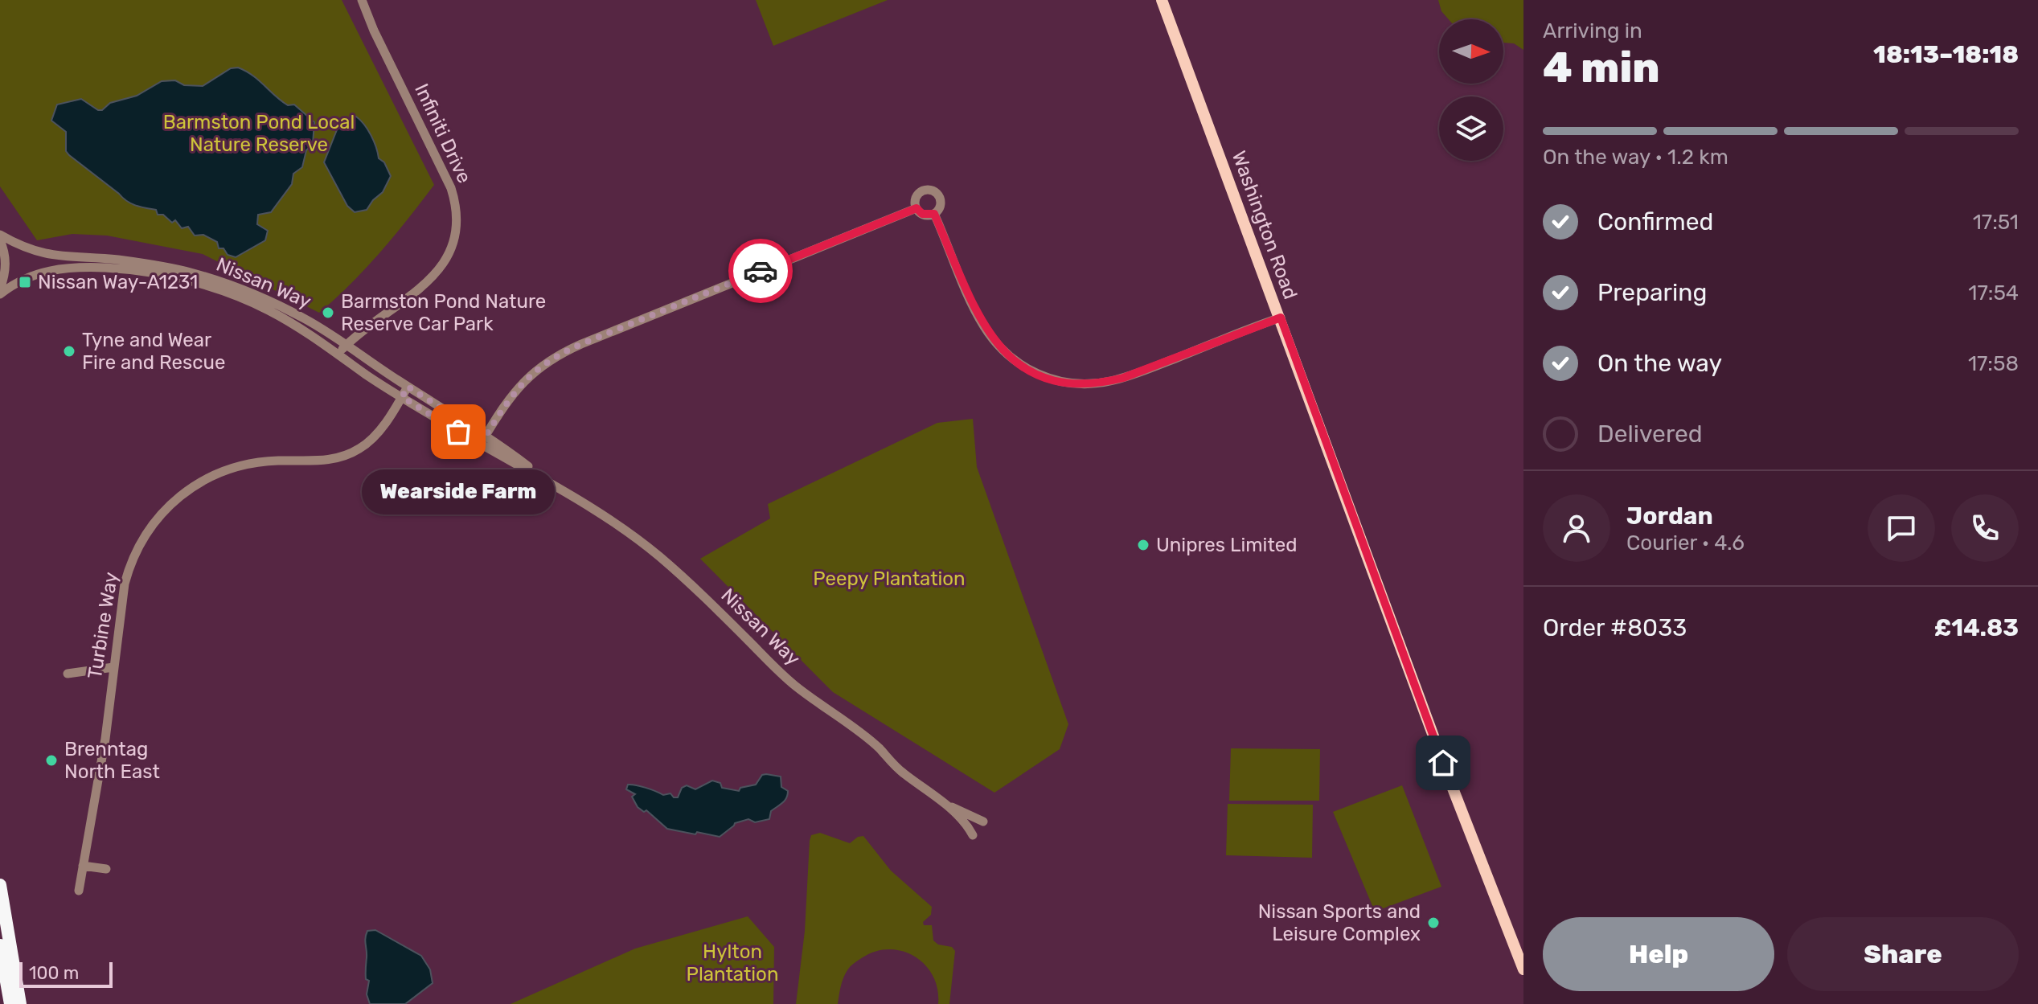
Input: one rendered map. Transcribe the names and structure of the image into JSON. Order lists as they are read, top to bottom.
{
  "streets": {
    "main road": ["Washington Road"],
    "street": ["Infiniti Drive", "Nissan Way", "Turbine Way"]
  },
  "crossings": [
    ["Infiniti Drive", "Nissan Way"],
    ["Nissan Way", "Turbine Way"]
  ],
  "parks": ["Barmston Pond Local Nature Reserve", "Peepy Plantation", "Hylton Plantation"],
  "places": {
    "transit": ["Nissan Way-A1231"],
    "other": [
      "Barmston Pond Nature Reserve Car Park",
      "Tyne and Wear Fire and Rescue",
      "Wearside Farm",
      "Unipres Limited",
      "Brenntag North East",
      "Nissan Sports and Leisure Complex"
    ]
  },
  "scale_bar": "100 m",
  "north": "right",
  "page": {
    "heading": ["4 min", "Arriving in", "18:13–18:18"],
    "panel": [
      "Jordan",
      "Courier · 4.6",
      "Order #8033",
      "£14.83"
    ],
    "bar": "On the way · 1.2 km",
    "list": [
      ["Confirmed", "17:51"],
      ["Preparing", "17:54"],
      ["On the way", "17:58"],
      "Delivered"
    ],
    "bubble": "Wearside Farm",
    "buttons": ["Help", "Share"],
    "scale": "100 m"
  }
}
